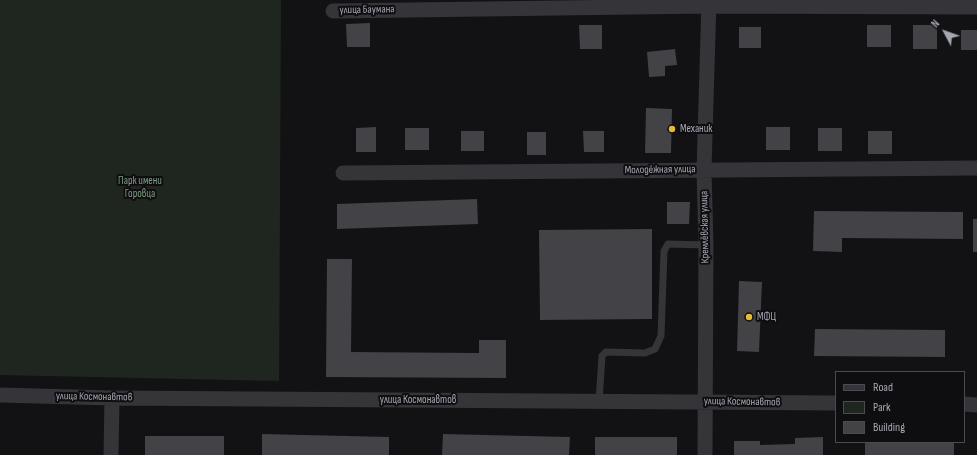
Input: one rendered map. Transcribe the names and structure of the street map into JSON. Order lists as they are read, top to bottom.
{
  "streets": {
    "street": [
      "улица Баумана",
      "Молодёжная улица",
      "Кремлёвская улица",
      "улица Космонавтов"
    ]
  },
  "crossings": [
    ["улица Баумана", "Кремлёвская улица"],
    ["Молодёжная улица", "Кремлёвская улица"],
    ["Кремлёвская улица", "улица Космонавтов"]
  ],
  "parks": ["Парк имени Горовца"],
  "places": ["Механик", "МФЦ"],
  "legend": ["Road", "Park", "Building"],
  "north": "top left"
}
